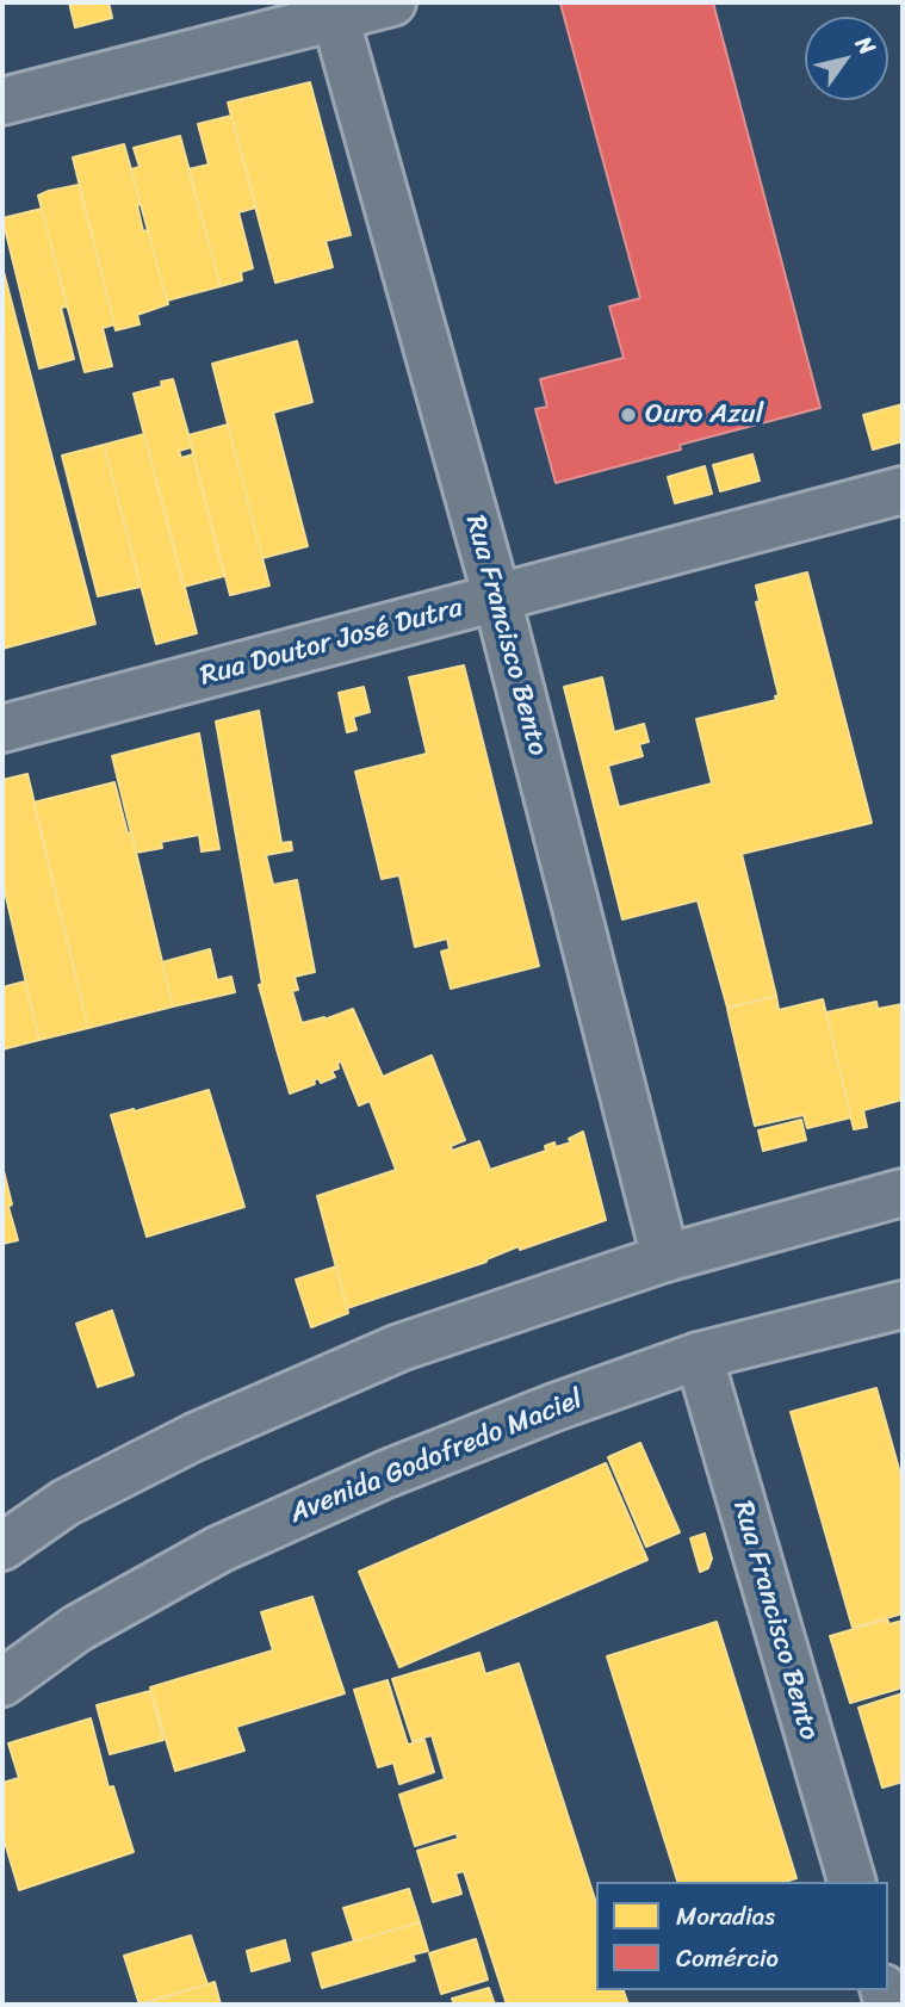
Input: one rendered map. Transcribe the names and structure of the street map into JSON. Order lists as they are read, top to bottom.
{
  "streets": {
    "street": ["Rua Francisco Bento", "Rua Doutor José Dutra", "Avenida Godofredo Maciel"]
  },
  "crossings": [
    ["Rua Francisco Bento", "Rua Doutor José Dutra"],
    ["Rua Francisco Bento", "Avenida Godofredo Maciel"]
  ],
  "places": ["Ouro Azul"],
  "legend": ["Moradias", "Comércio"],
  "north": "top right"
}
